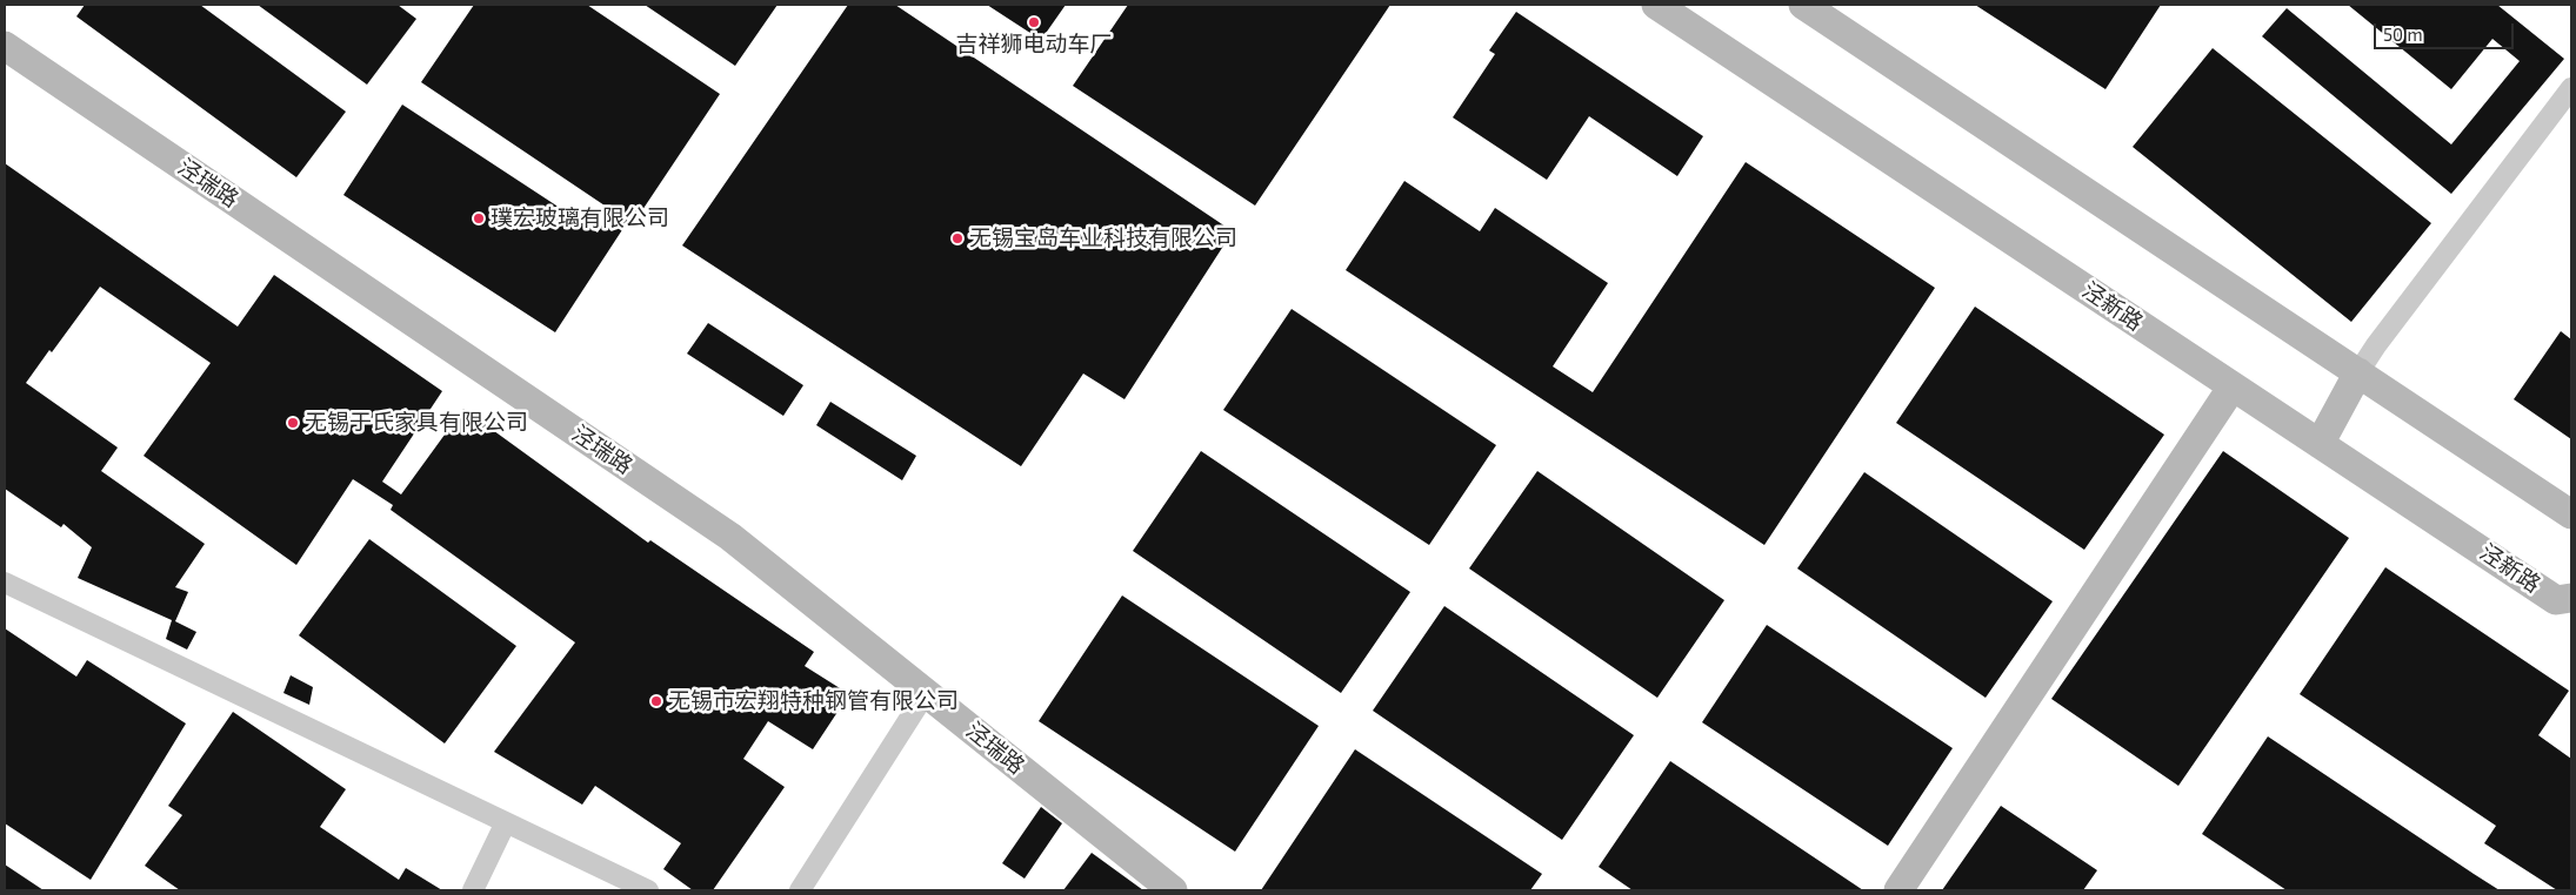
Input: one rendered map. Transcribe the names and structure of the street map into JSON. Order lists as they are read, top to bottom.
{
  "streets": {
    "street": ["泾瑞路", "泾新路"]
  },
  "places": [
    "吉祥狮电动车厂",
    "璞宏玻璃有限公司",
    "无锡宝岛车业科技有限公司",
    "无锡于氏家具有限公司",
    "无锡市宏翔特种钢管有限公司"
  ],
  "scale_bar": "50 m"
}
